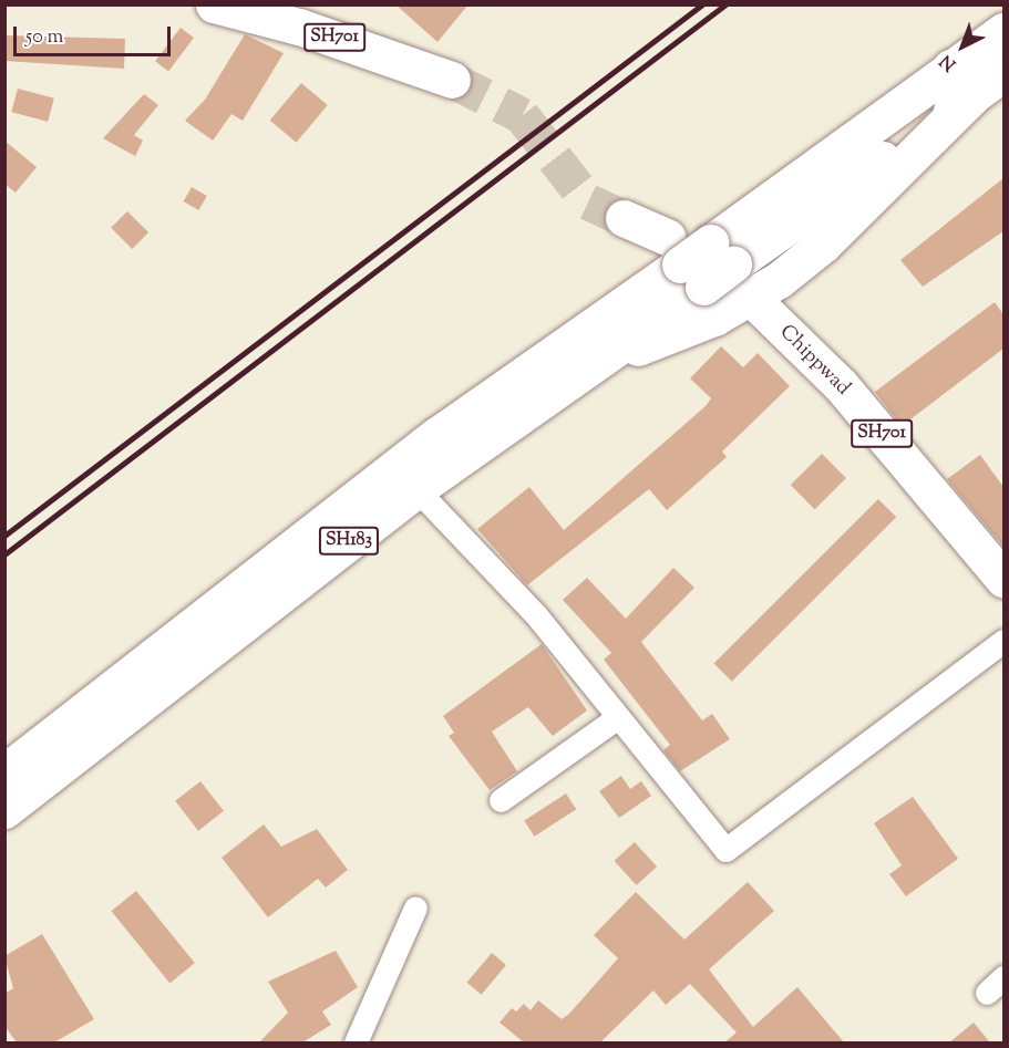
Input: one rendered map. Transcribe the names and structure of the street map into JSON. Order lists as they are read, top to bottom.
{
  "streets": {
    "main road": ["SH701", "Chippwad", "SH183"]
  },
  "scale_bar": "50 m",
  "north": "bottom left"
}
